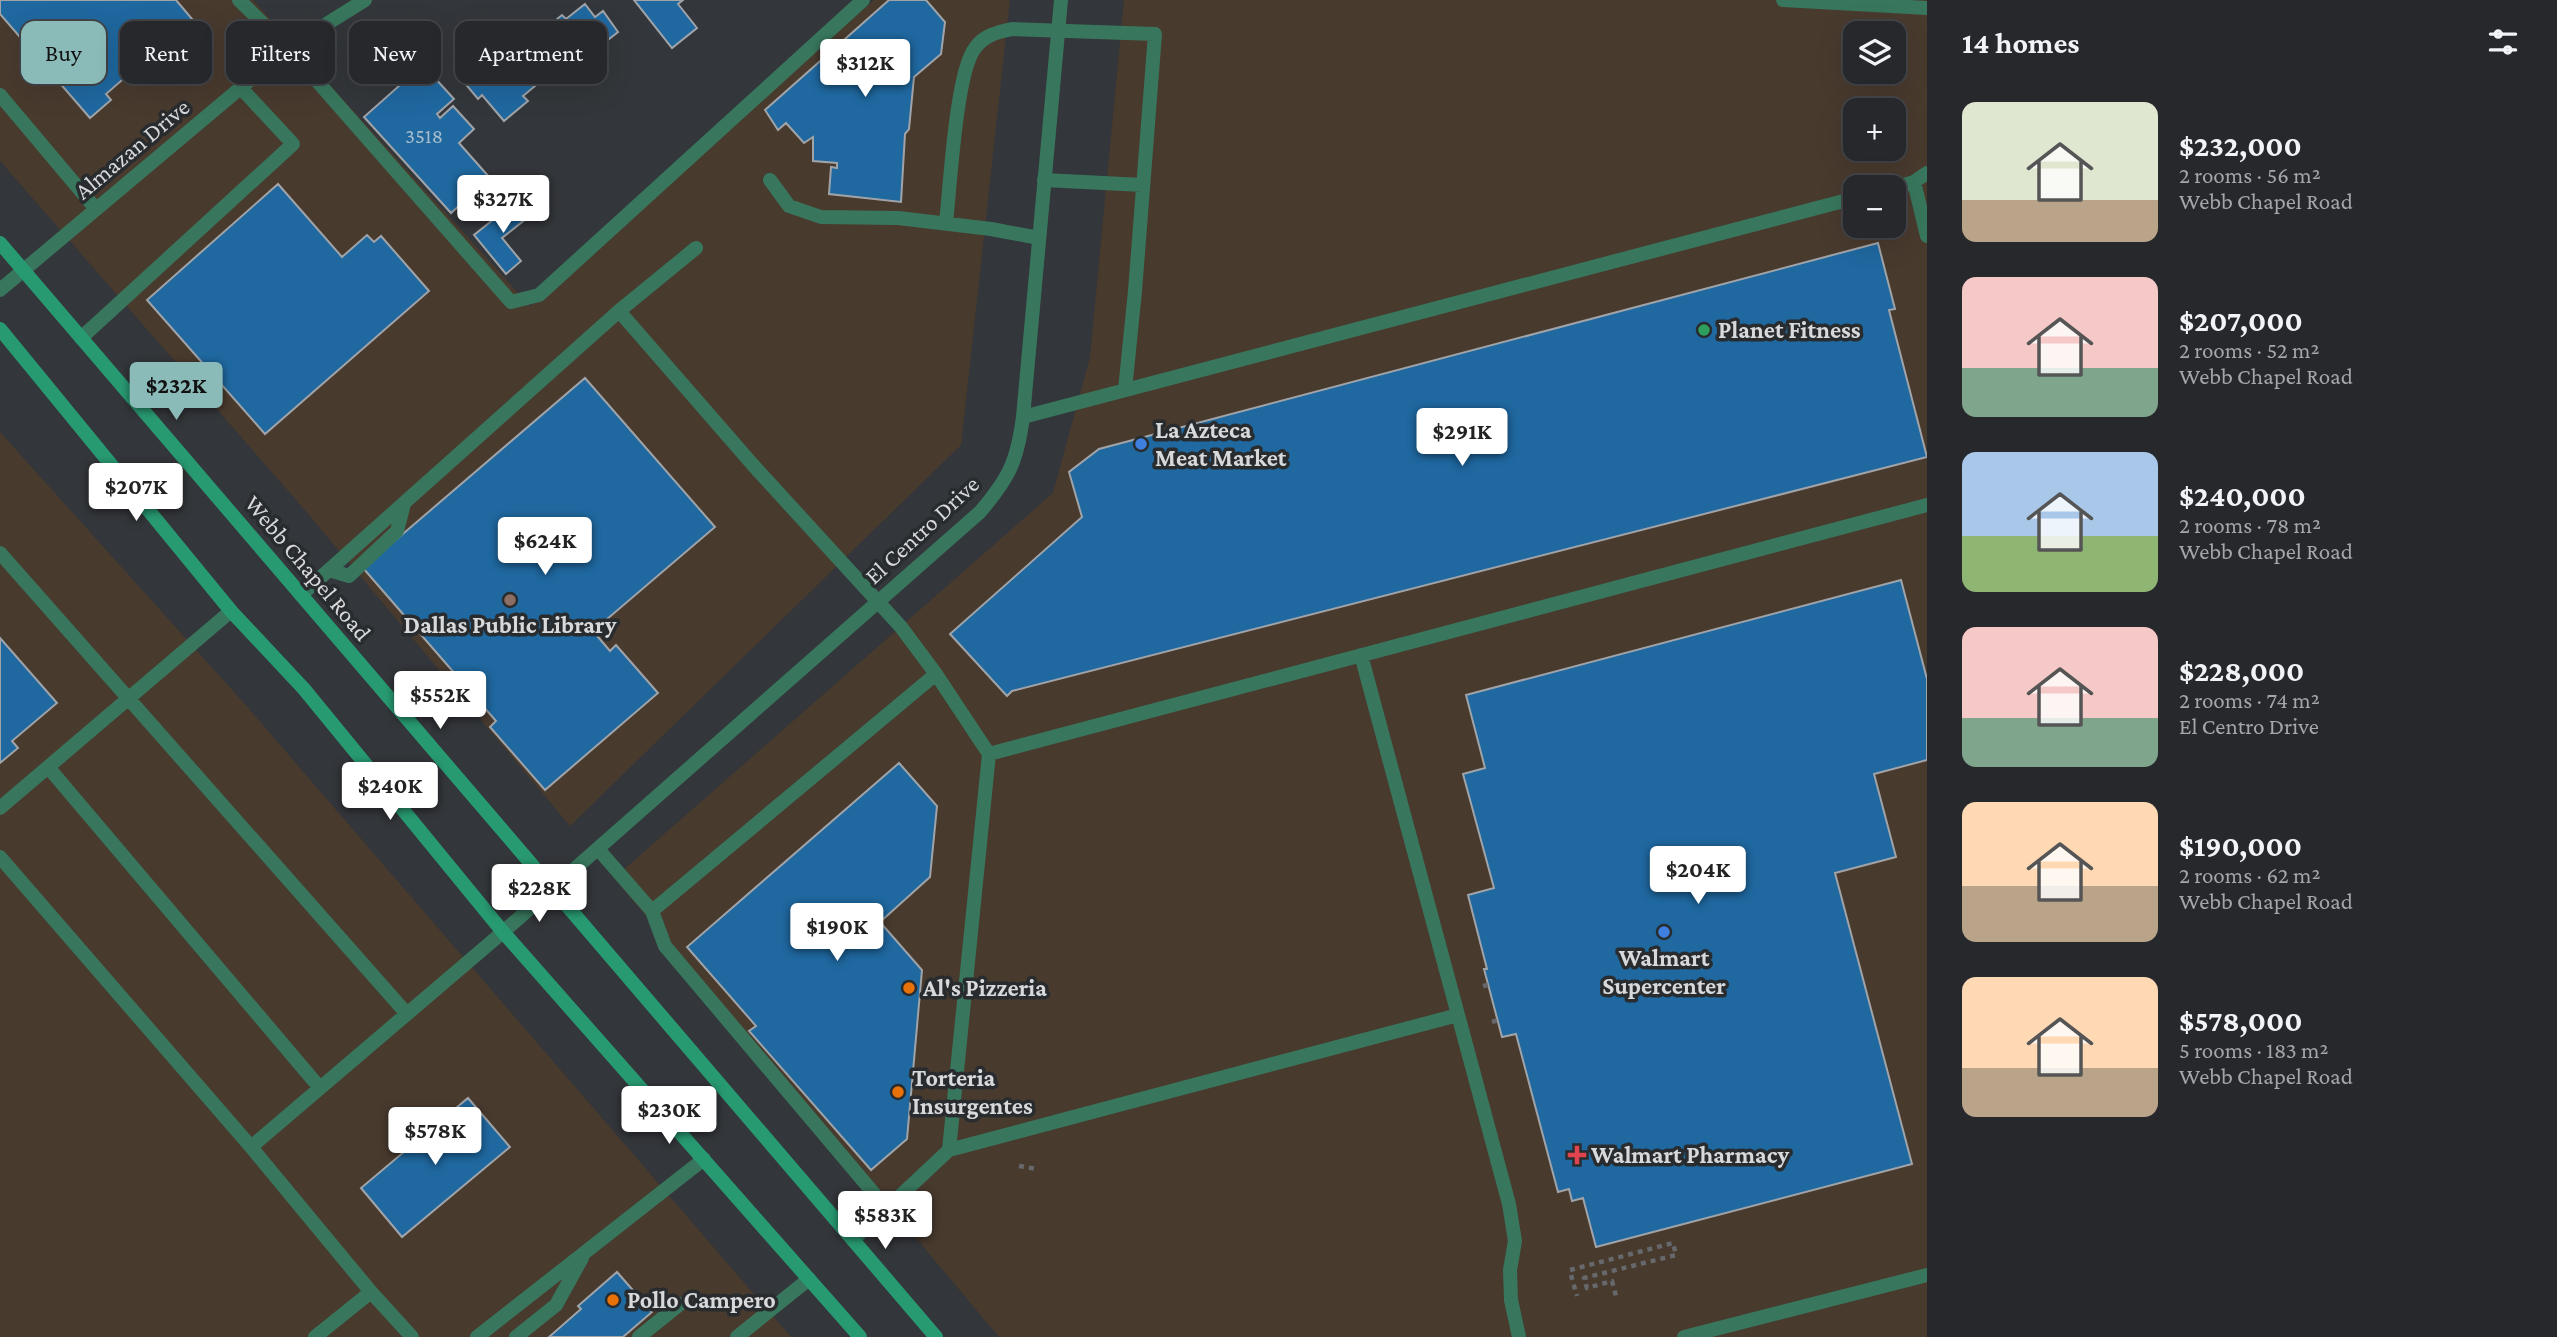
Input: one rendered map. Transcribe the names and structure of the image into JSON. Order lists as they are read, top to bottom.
{
  "streets": {
    "main road": ["Webb Chapel Road"],
    "street": ["Almazan Drive", "El Centro Drive"]
  },
  "crossings": [
    ["Almazan Drive", "Webb Chapel Road"],
    ["El Centro Drive", "Webb Chapel Road"]
  ],
  "places": {
    "other": [
      "Planet Fitness",
      "La Azteca Meat Market",
      "Dallas Public Library",
      "Walmart Supercenter",
      "Al's Pizzeria",
      "Torteria Insurgentes",
      "Pollo Campero"
    ],
    "health": ["Walmart Pharmacy"]
  },
  "house_numbers": ["3518"],
  "page": {
    "heading": "14 homes",
    "map_buttons": ["+", "−"],
    "chip": [
      "Buy",
      "Rent",
      "Filters",
      "New",
      "Apartment"
    ],
    "price": [
      "$312K",
      "$327K",
      "$232K",
      "$291K",
      "$207K",
      "$624K",
      "$552K",
      "$240K",
      "$204K",
      "$228K",
      "$190K",
      "$230K",
      "$578K",
      "$583K"
    ],
    "list": [
      {
        "name": "$232,000",
        "note": "2 rooms · 56 m² · Webb Chapel Road"
      },
      {
        "name": "$207,000",
        "note": "2 rooms · 52 m² · Webb Chapel Road"
      },
      {
        "name": "$240,000",
        "note": "2 rooms · 78 m² · Webb Chapel Road"
      },
      {
        "name": "$228,000",
        "note": "2 rooms · 74 m² · El Centro Drive"
      },
      {
        "name": "$190,000",
        "note": "2 rooms · 62 m² · Webb Chapel Road"
      },
      {
        "name": "$578,000",
        "note": "5 rooms · 183 m² · Webb Chapel Road"
      }
    ]
  }
}
